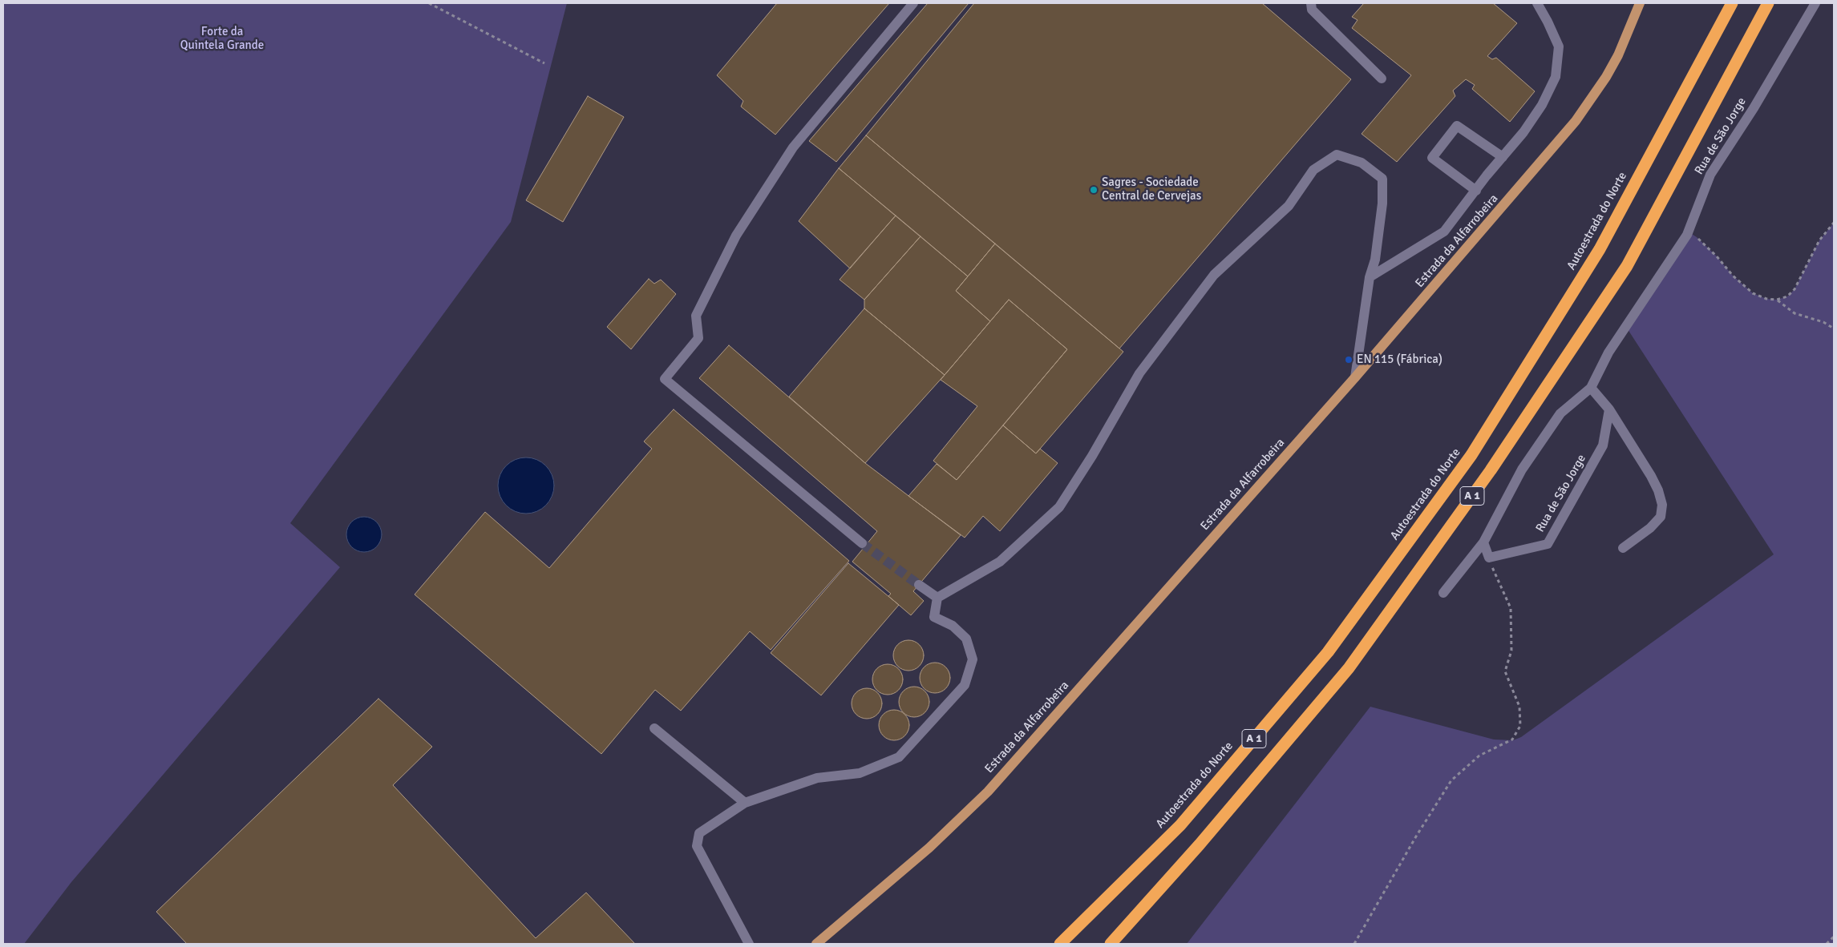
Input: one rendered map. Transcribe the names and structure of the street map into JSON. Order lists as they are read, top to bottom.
{
  "streets": {
    "highway": ["Autoestrada do Norte", "A 1"],
    "main road": ["Estrada da Alfarrobeira"],
    "street": ["Rua de São Jorge"]
  },
  "parks": ["Forte da Quintela Grande"],
  "places": ["Sagres - Sociedade Central de Cervejas", "EN 115 (Fábrica)"]
}
